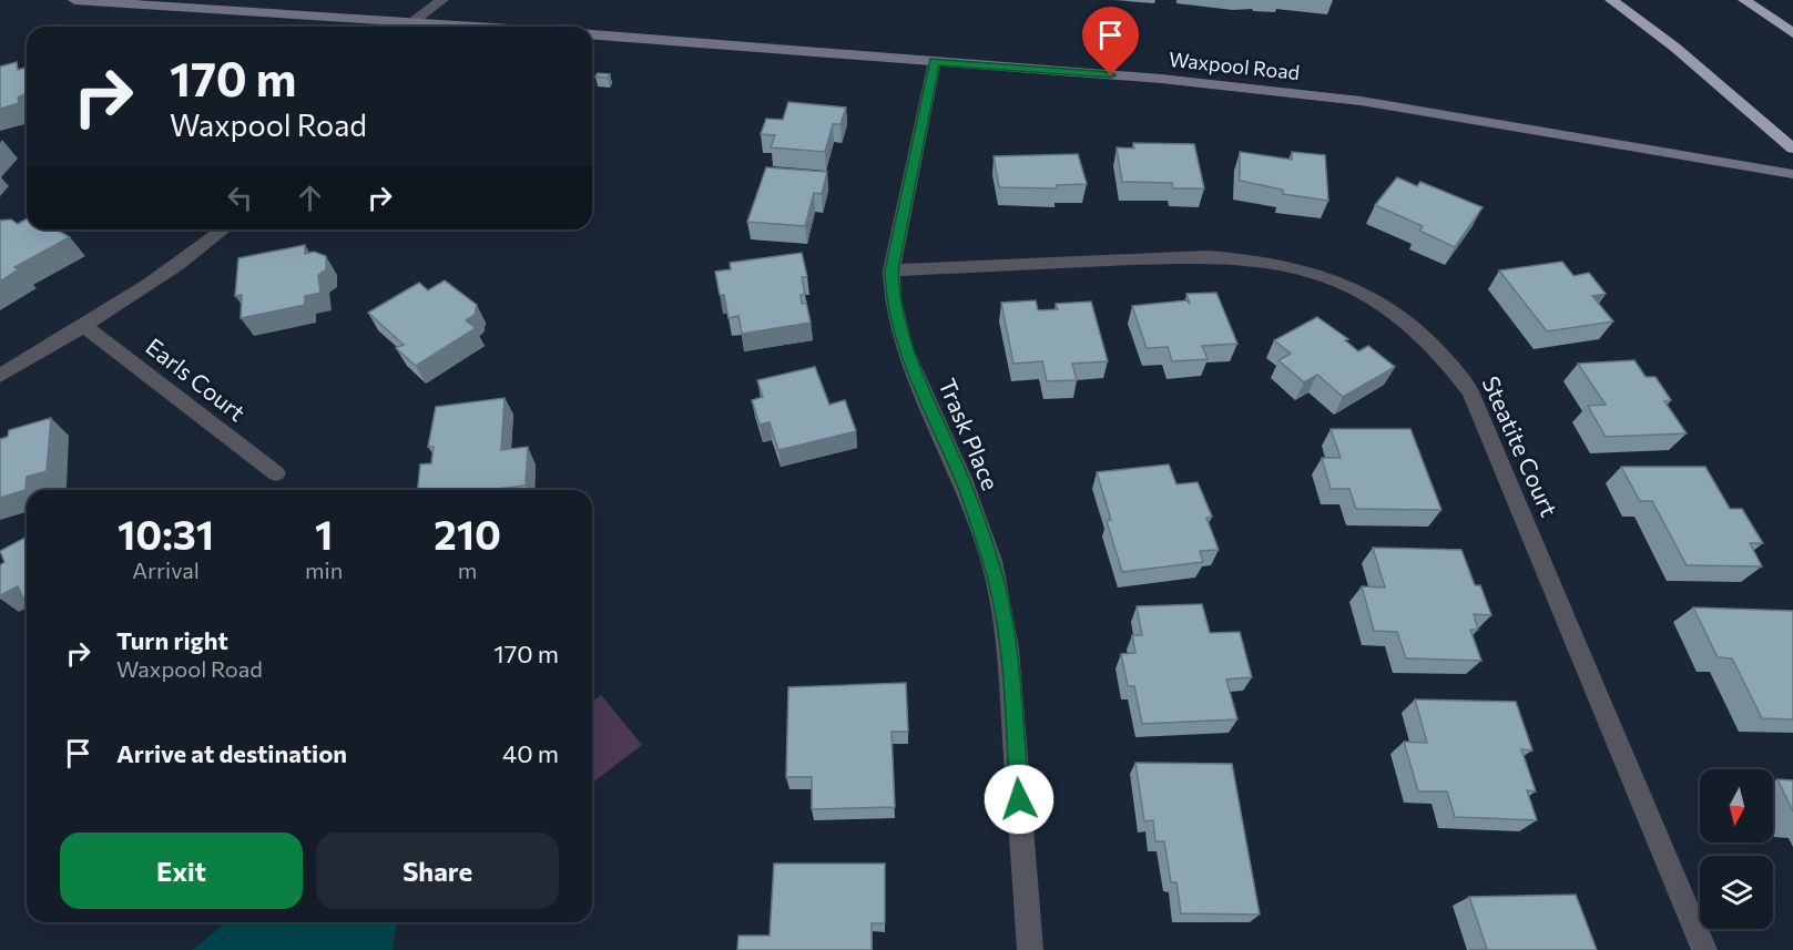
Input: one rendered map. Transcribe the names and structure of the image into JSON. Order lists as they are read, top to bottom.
{
  "streets": {
    "street": [
      "Waxpool Road",
      "Earls Court",
      "Trask Place",
      "Steatite Court"
    ]
  },
  "crossings": [
    ["Waxpool Road", "Trask Place"],
    ["Trask Place", "Steatite Court"]
  ],
  "north": "bottom",
  "page": {
    "turn": ["170 m", "Waxpool Road"],
    "eta": [
      "10:31",
      "Arrival",
      "1",
      "min",
      "210",
      "m"
    ],
    "list": [
      {
        "name": "Turn right",
        "note": "Waxpool Road",
        "value": "170 m"
      },
      {
        "name": "Arrive at destination",
        "value": "40 m"
      }
    ],
    "buttons": ["Exit", "Share"]
  }
}
